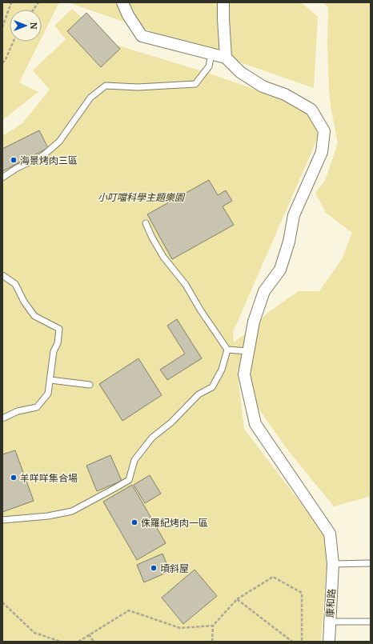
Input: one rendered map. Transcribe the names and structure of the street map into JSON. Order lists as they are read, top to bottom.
{
  "streets": {
    "street": ["康和路"]
  },
  "parks": ["小叮噹科學主題樂園"],
  "places": [
    "海景烤肉三區",
    "羊咩咩集合場",
    "侏羅紀烤肉一區",
    "頃斜屋"
  ],
  "north": "right"
}
